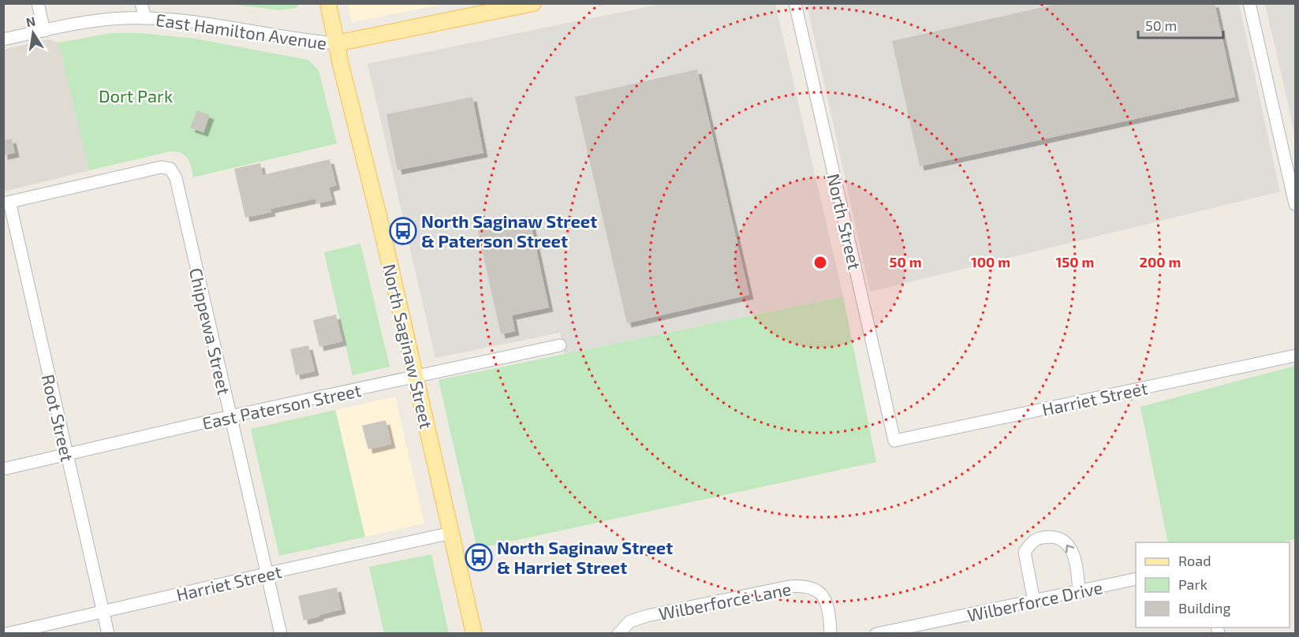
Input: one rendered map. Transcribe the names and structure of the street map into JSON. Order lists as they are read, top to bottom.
{
  "streets": {
    "main road": ["East Hamilton Avenue", "North Saginaw Street"],
    "street": [
      "North Street",
      "Chippewa Street",
      "Harriet Street",
      "East Paterson Street",
      "Root Street",
      "Wilberforce Lane",
      "Wilberforce Drive"
    ]
  },
  "crossings": [
    ["East Hamilton Avenue", "North Saginaw Street"],
    ["North Street", "Harriet Street"],
    ["Chippewa Street", "Harriet Street"],
    ["Chippewa Street", "East Paterson Street"],
    ["Chippewa Street", "Root Street"],
    ["North Saginaw Street", "Harriet Street"],
    ["North Saginaw Street", "East Paterson Street"],
    ["Harriet Street", "Root Street"],
    ["East Paterson Street", "Root Street"]
  ],
  "parks": ["Dort Park"],
  "places": {
    "bus stop": ["North Saginaw Street & Paterson Street", "North Saginaw Street & Harriet Street"]
  },
  "legend": ["Road", "Park", "Building"],
  "scale_bar": "50 m",
  "north": "top",
  "rings": [
    "50 m",
    "100 m",
    "150 m",
    "200 m"
  ]
}
